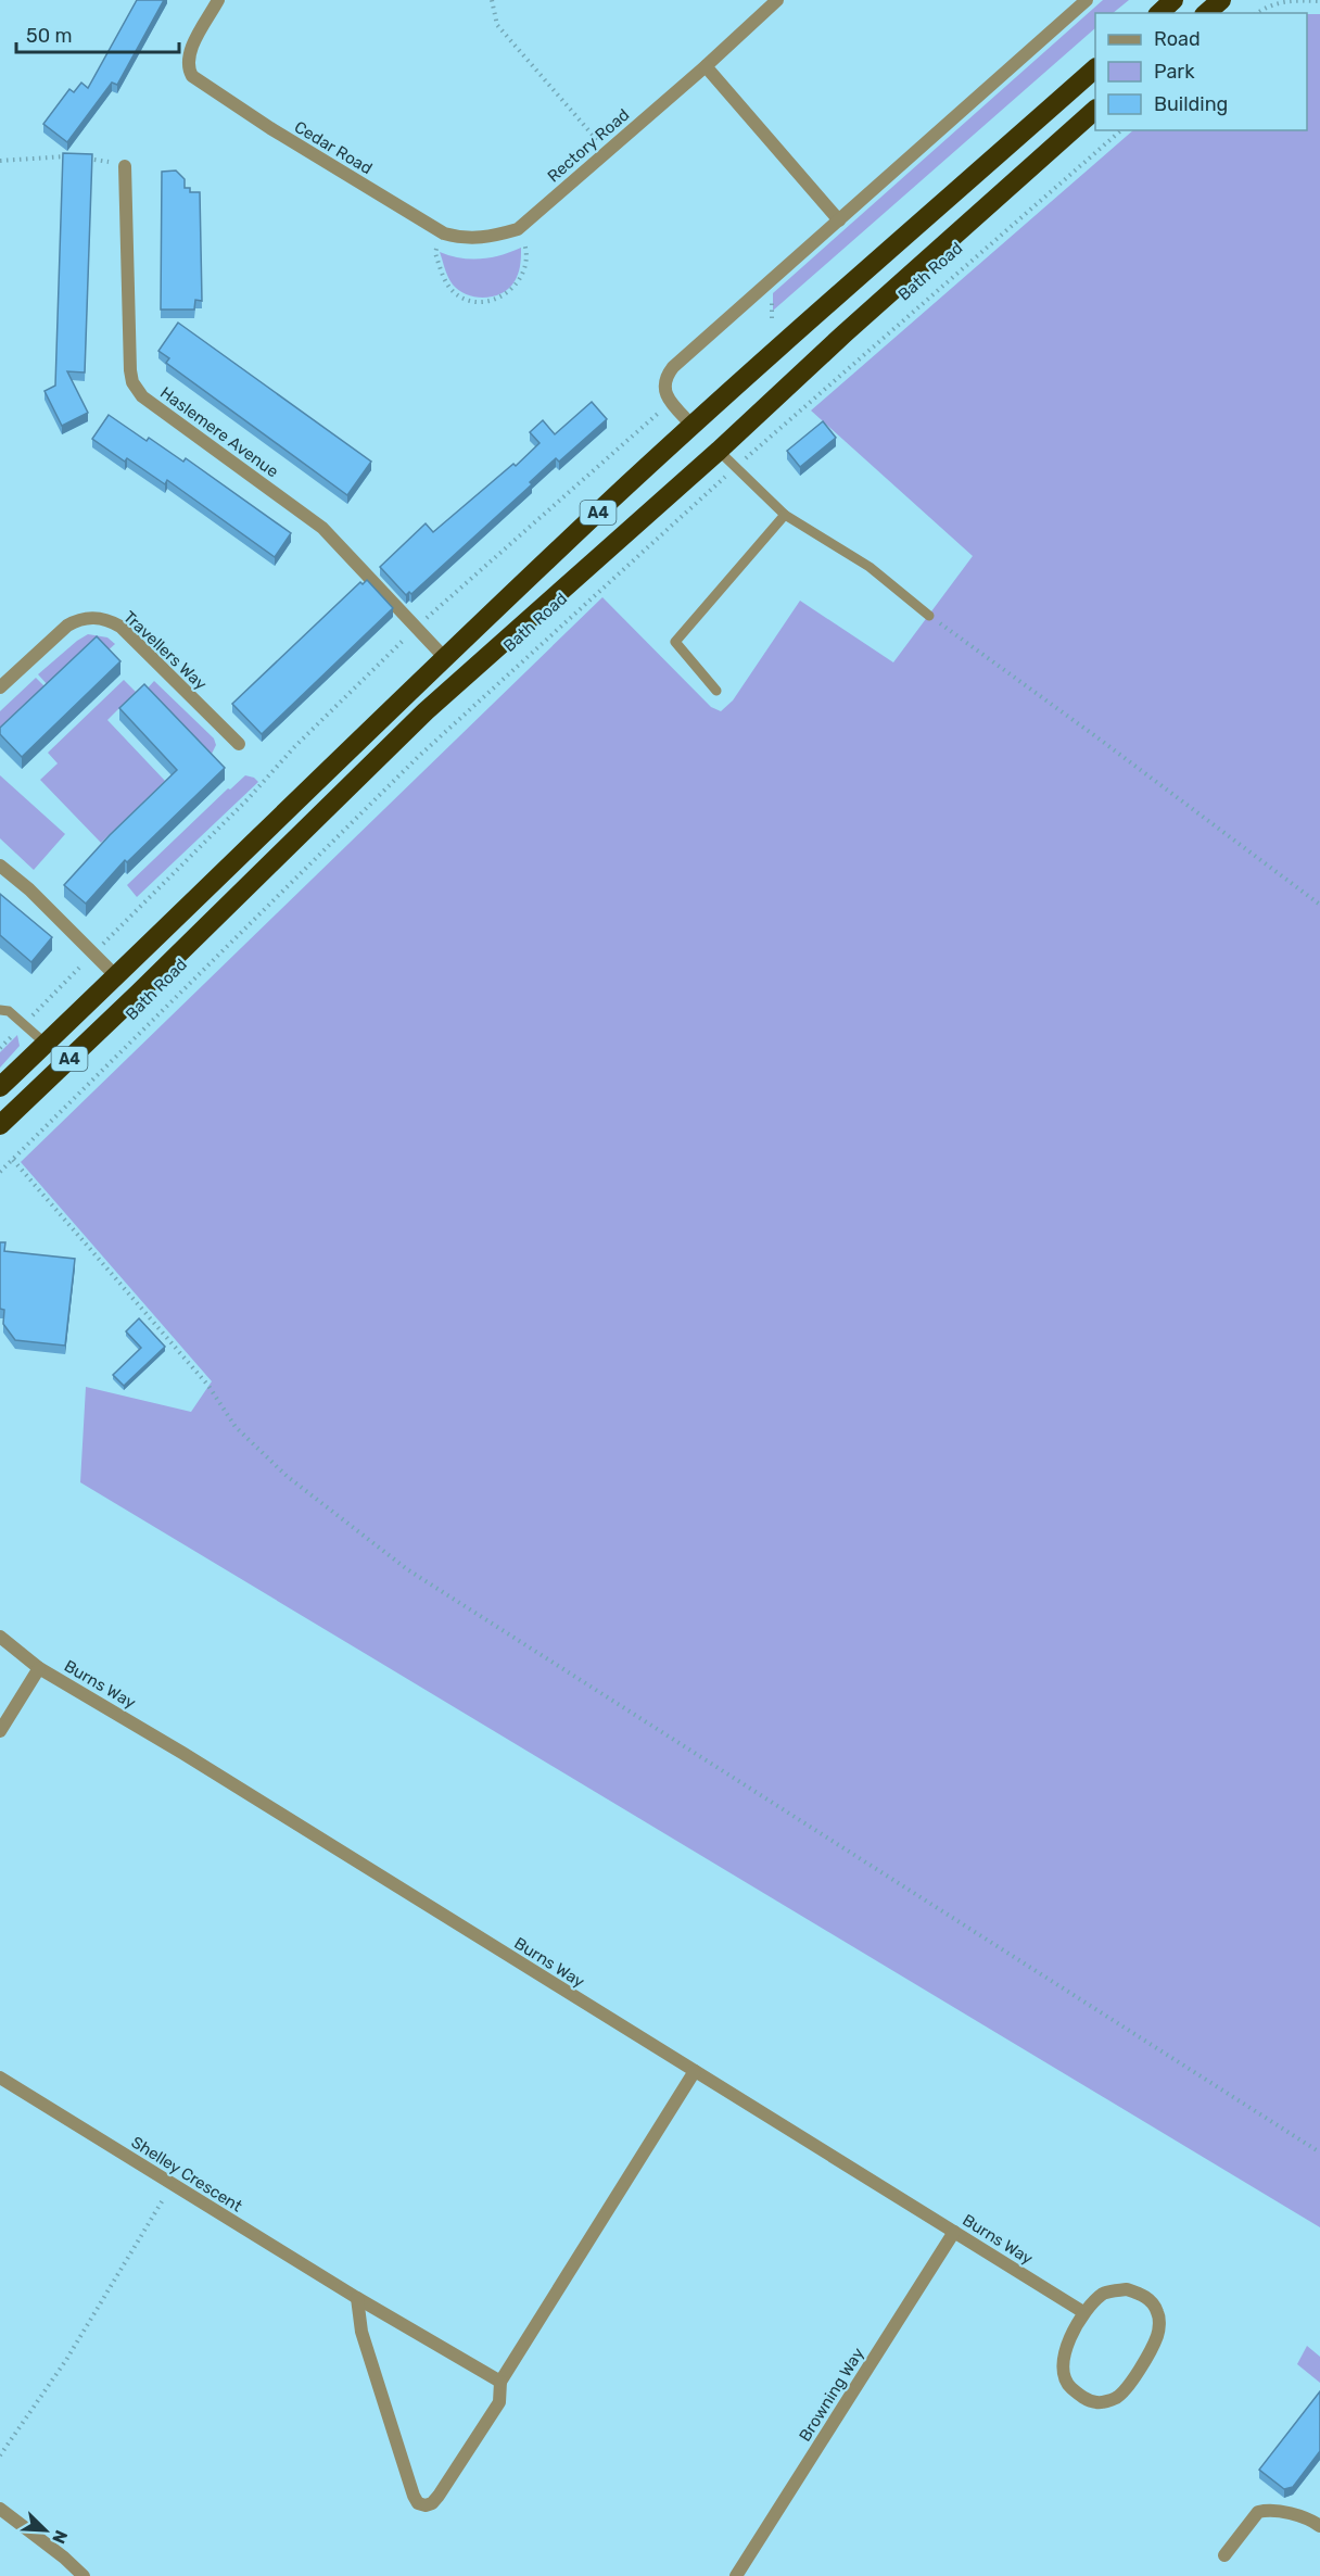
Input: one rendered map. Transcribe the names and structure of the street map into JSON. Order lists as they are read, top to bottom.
{
  "streets": {
    "highway": ["Bath Road", "A4"],
    "street": [
      "Rectory Road",
      "Cedar Road",
      "Haslemere Avenue",
      "Travellers Way",
      "Burns Way",
      "Shelley Crescent",
      "Browning Way"
    ]
  },
  "crossings": [
    ["Rectory Road", "Cedar Road"],
    ["Haslemere Avenue", "A4"],
    ["Burns Way", "Browning Way"]
  ],
  "legend": ["Road", "Park", "Building"],
  "scale_bar": "50 m",
  "north": "bottom right"
}
